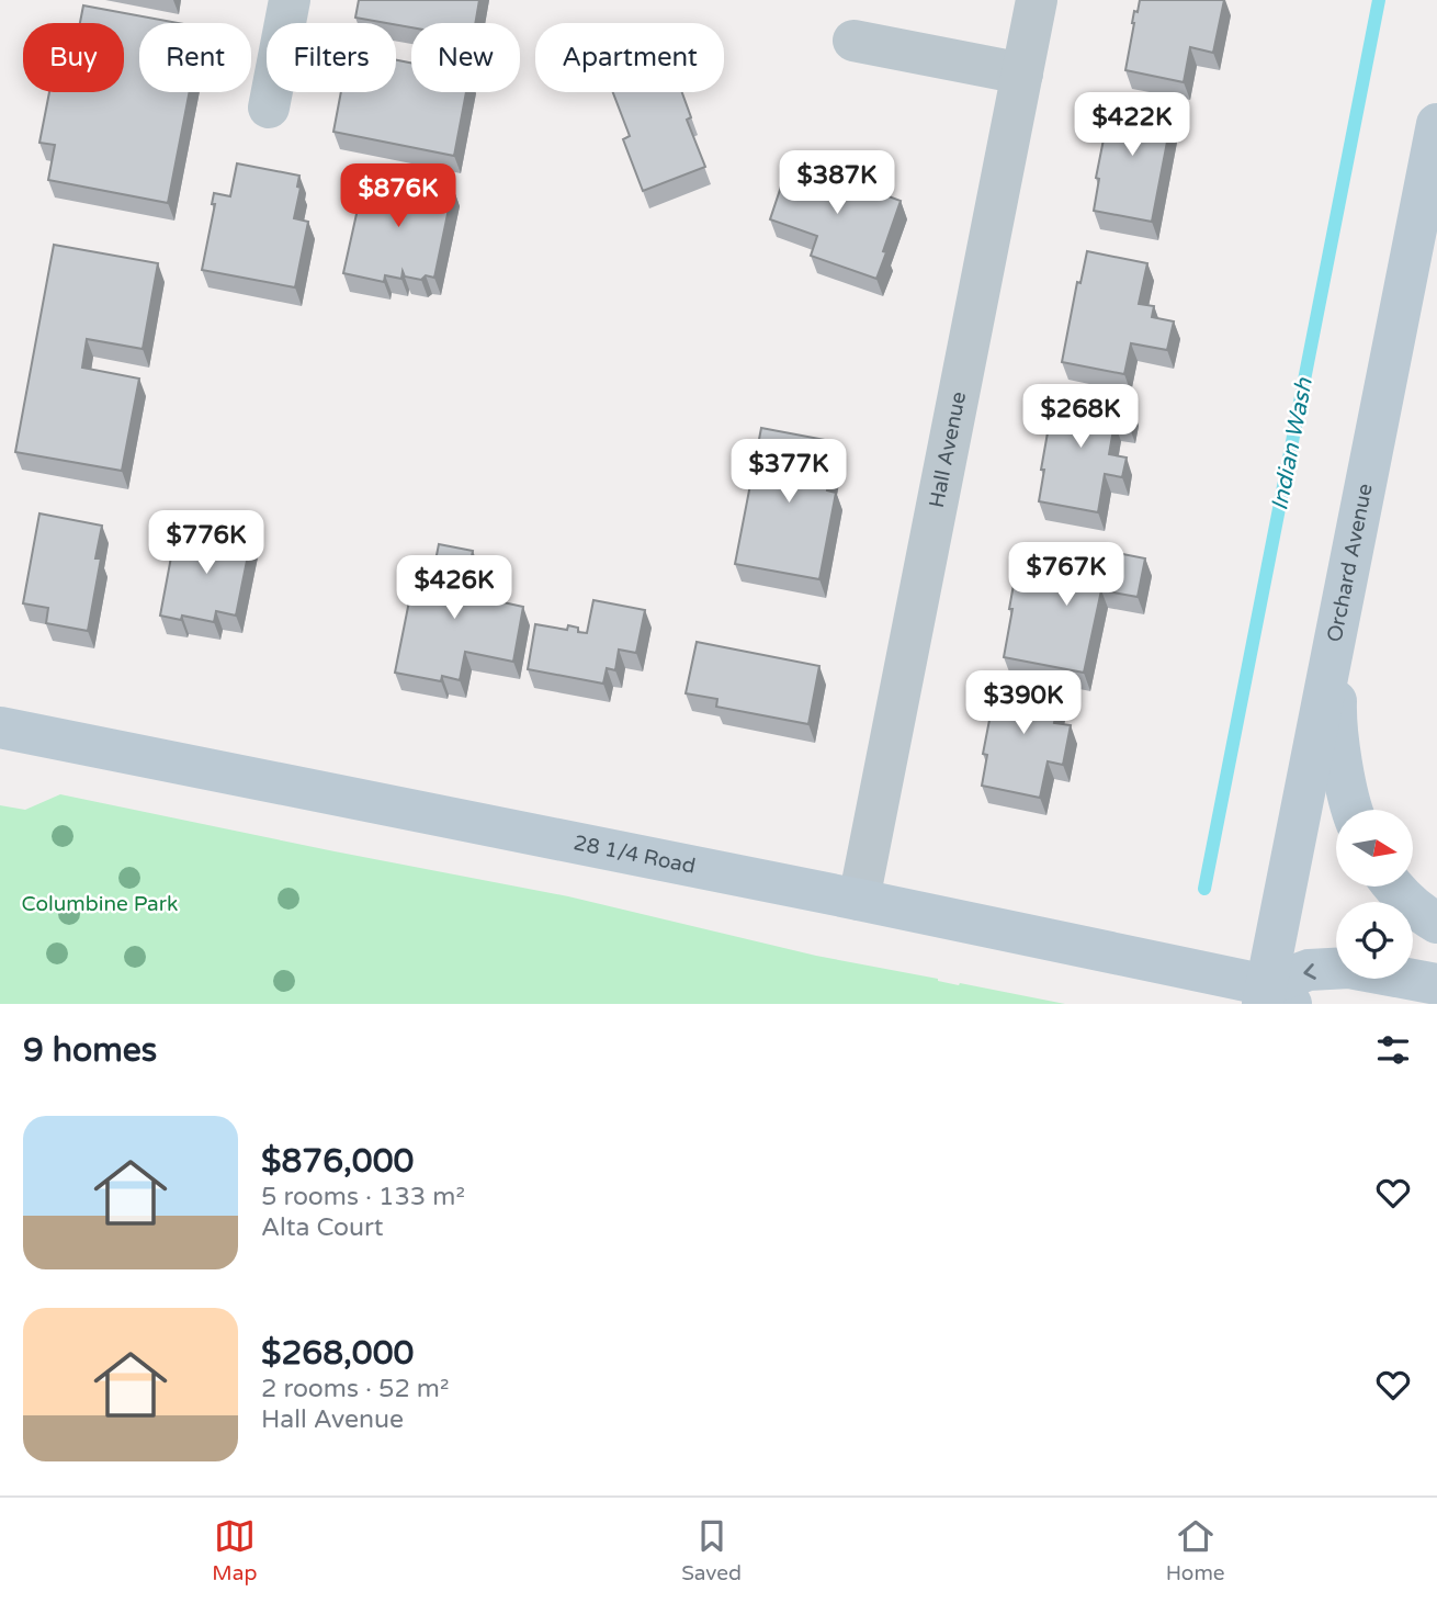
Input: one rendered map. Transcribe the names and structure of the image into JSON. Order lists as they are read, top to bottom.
{
  "streets": {
    "street": ["Hall Avenue", "Orchard Avenue", "28 1/4 Road"]
  },
  "crossings": [
    ["Hall Avenue", "28 1/4 Road"],
    ["Orchard Avenue", "28 1/4 Road"]
  ],
  "water": ["Indian Wash"],
  "parks": ["Columbine Park"],
  "north": "right",
  "page": {
    "chip": [
      "Buy",
      "Rent",
      "Filters",
      "New",
      "Apartment"
    ],
    "price": [
      "$422K",
      "$387K",
      "$876K",
      "$268K",
      "$377K",
      "$776K",
      "$767K",
      "$426K",
      "$390K"
    ],
    "heading": "9 homes",
    "list": [
      {
        "name": "$876,000",
        "note": "5 rooms · 133 m² · Alta Court"
      },
      {
        "name": "$268,000",
        "note": "2 rooms · 52 m² · Hall Avenue"
      }
    ],
    "tabs": ["Map", "Saved", "Home"]
  }
}
